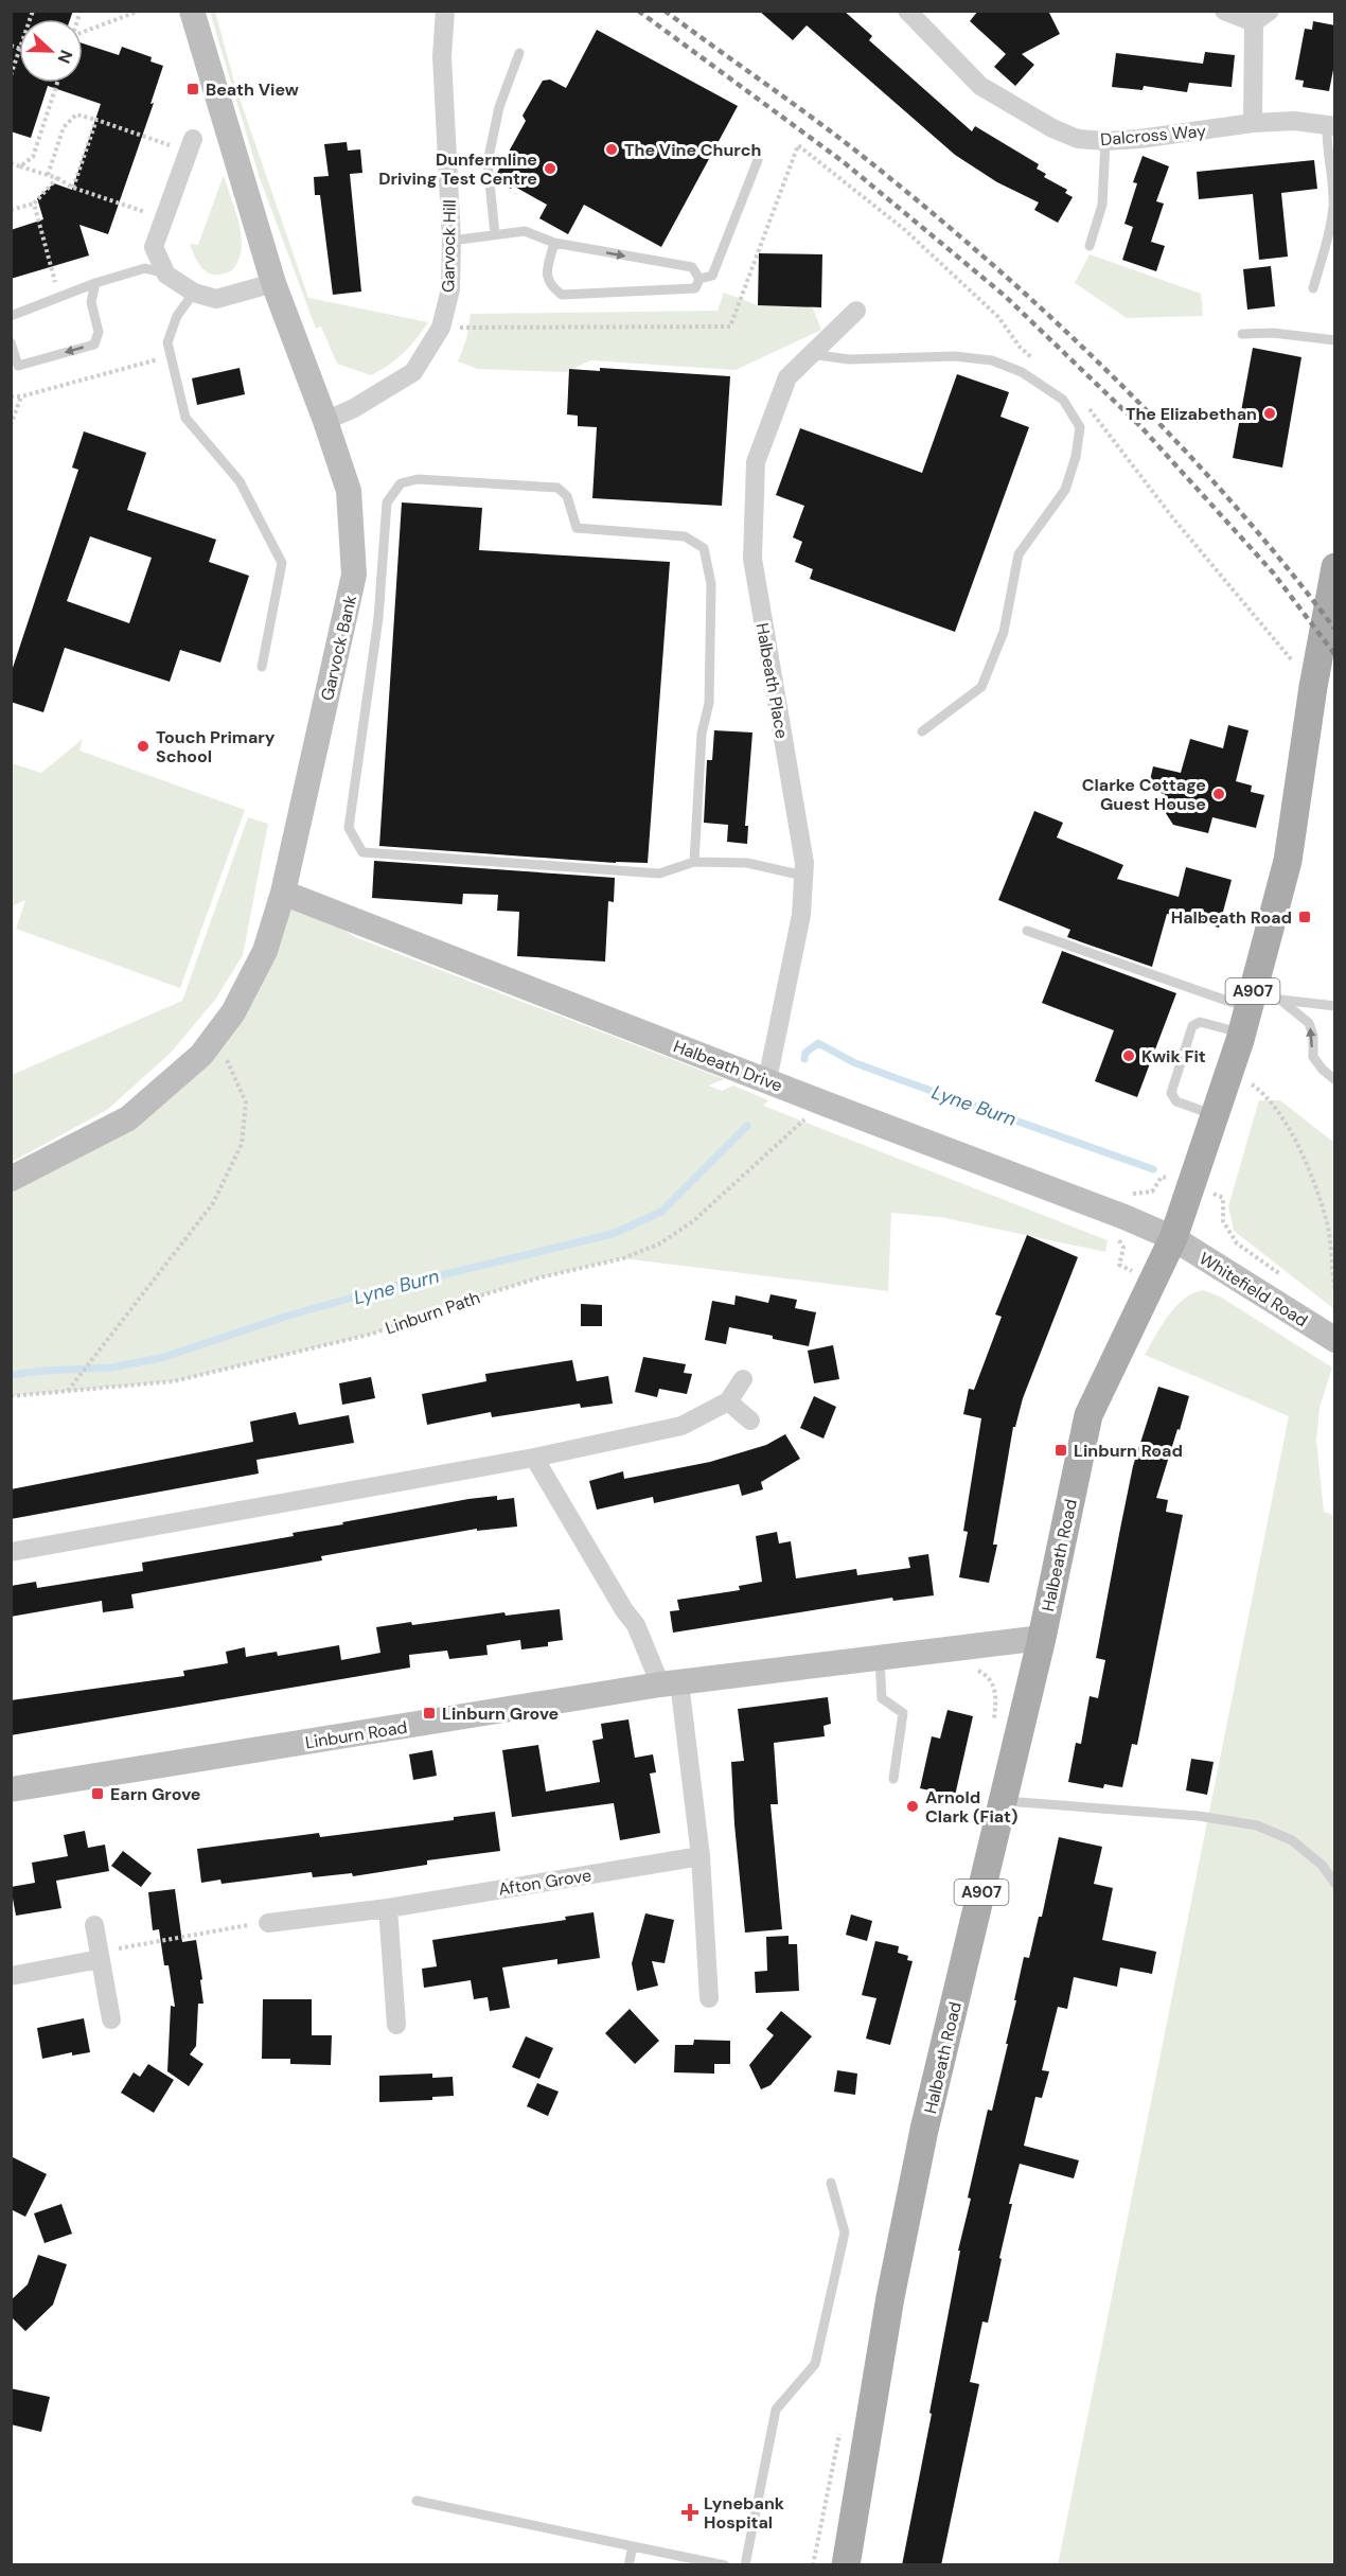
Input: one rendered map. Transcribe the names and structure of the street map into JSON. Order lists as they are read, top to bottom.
{
  "streets": {
    "main road": ["A907", "Halbeath Road"],
    "street": [
      "Dalcross Way",
      "Garvock Hill",
      "Garvock Bank",
      "Halbeath Place",
      "Halbeath Drive",
      "Whitefield Road",
      "Linburn Road",
      "Afton Grove"
    ],
    "path": ["Linburn Path"]
  },
  "crossings": [
    ["Garvock Hill", "Garvock Bank"],
    ["Garvock Bank", "Halbeath Drive"],
    ["Halbeath Place", "Halbeath Drive"],
    ["Halbeath Drive", "Whitefield Road"],
    ["Halbeath Drive", "Halbeath Road"],
    ["Whitefield Road", "Halbeath Road"],
    ["Halbeath Road", "Linburn Road"]
  ],
  "water": ["Lyne Burn"],
  "places": {
    "transit": [
      "Beath View",
      "Halbeath Road",
      "Linburn Road",
      "Linburn Grove",
      "Earn Grove"
    ],
    "other": [
      "The Vine Church",
      "Dunfermline Driving Test Centre",
      "The Elizabethan",
      "Touch Primary School",
      "Clarke Cottage Guest House",
      "Kwik Fit",
      "Arnold Clark (Fiat)"
    ],
    "health": ["Lynebank Hospital"]
  },
  "north": "right"
}
